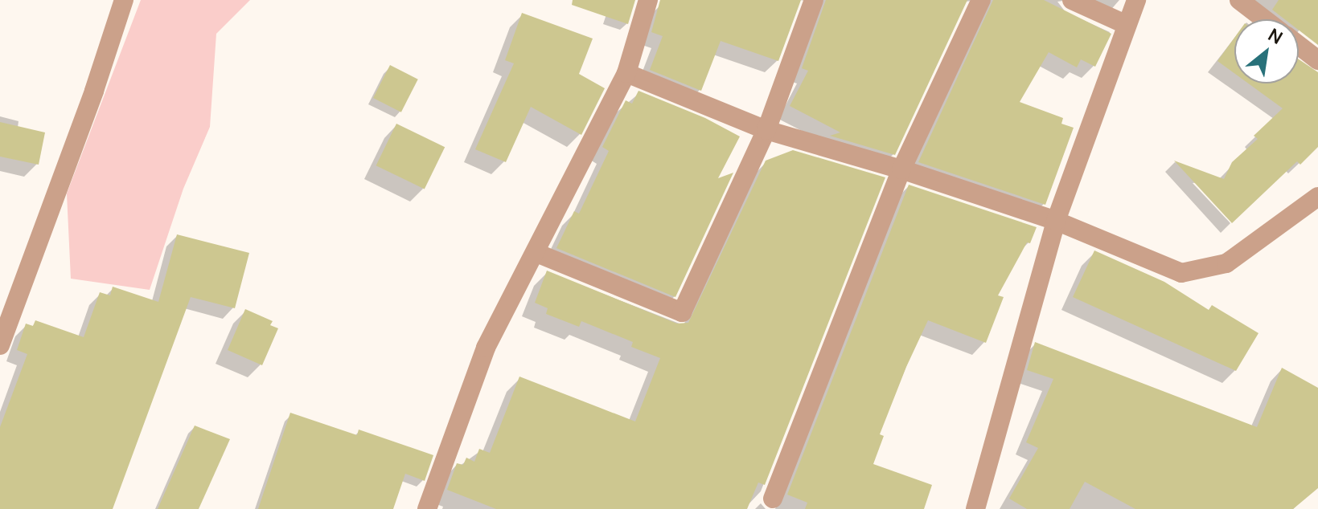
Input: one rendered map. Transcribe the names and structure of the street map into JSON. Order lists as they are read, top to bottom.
{
  "north": "top right"
}
